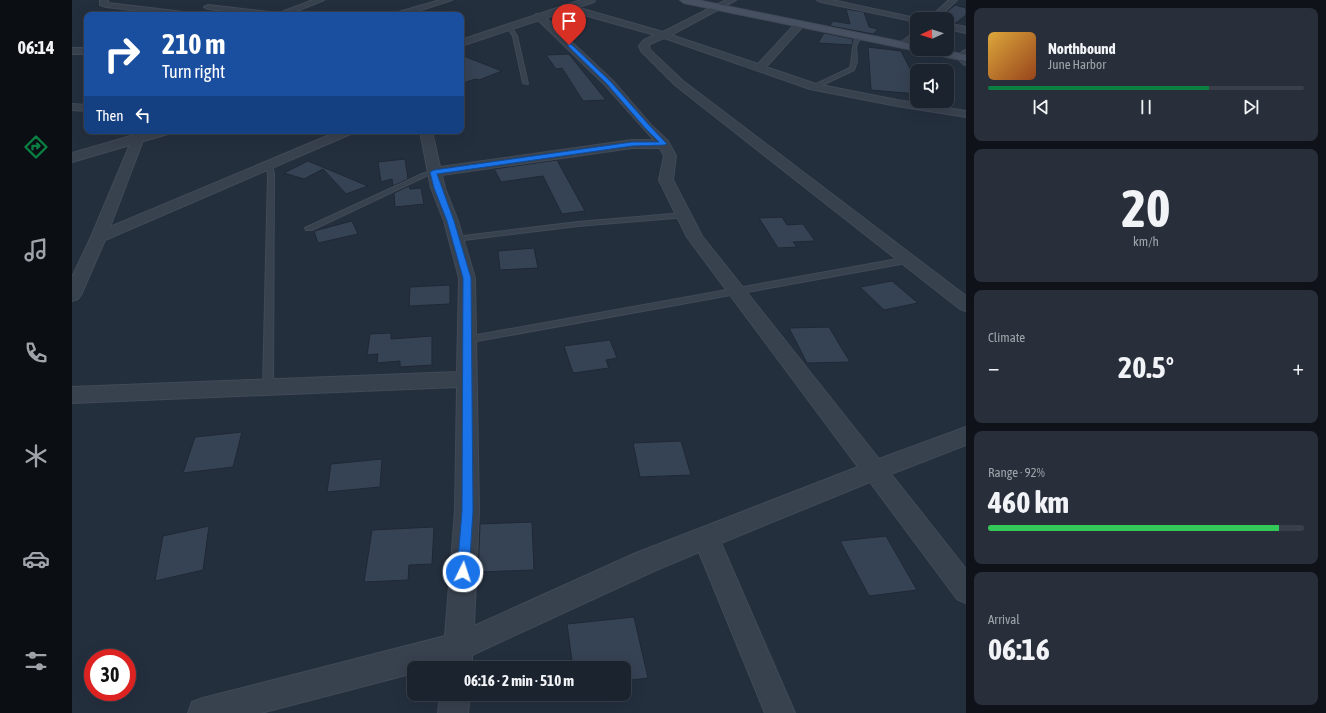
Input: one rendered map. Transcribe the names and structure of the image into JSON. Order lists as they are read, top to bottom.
{
  "north": "left",
  "page": {
    "tabs": "06:14",
    "turn": ["210 m", "Turn right"],
    "song": ["Northbound", "June Harbor"],
    "then": "Then",
    "tile": [
      ["20", "km/h"],
      "Climate",
      ["Range · 92%", "460 km"],
      ["Arrival", "06:16"]
    ],
    "heat": ["−", "20.5°", "+"],
    "limit": "30",
    "trip": "06:16 · 2 min · 510 m"
  }
}
